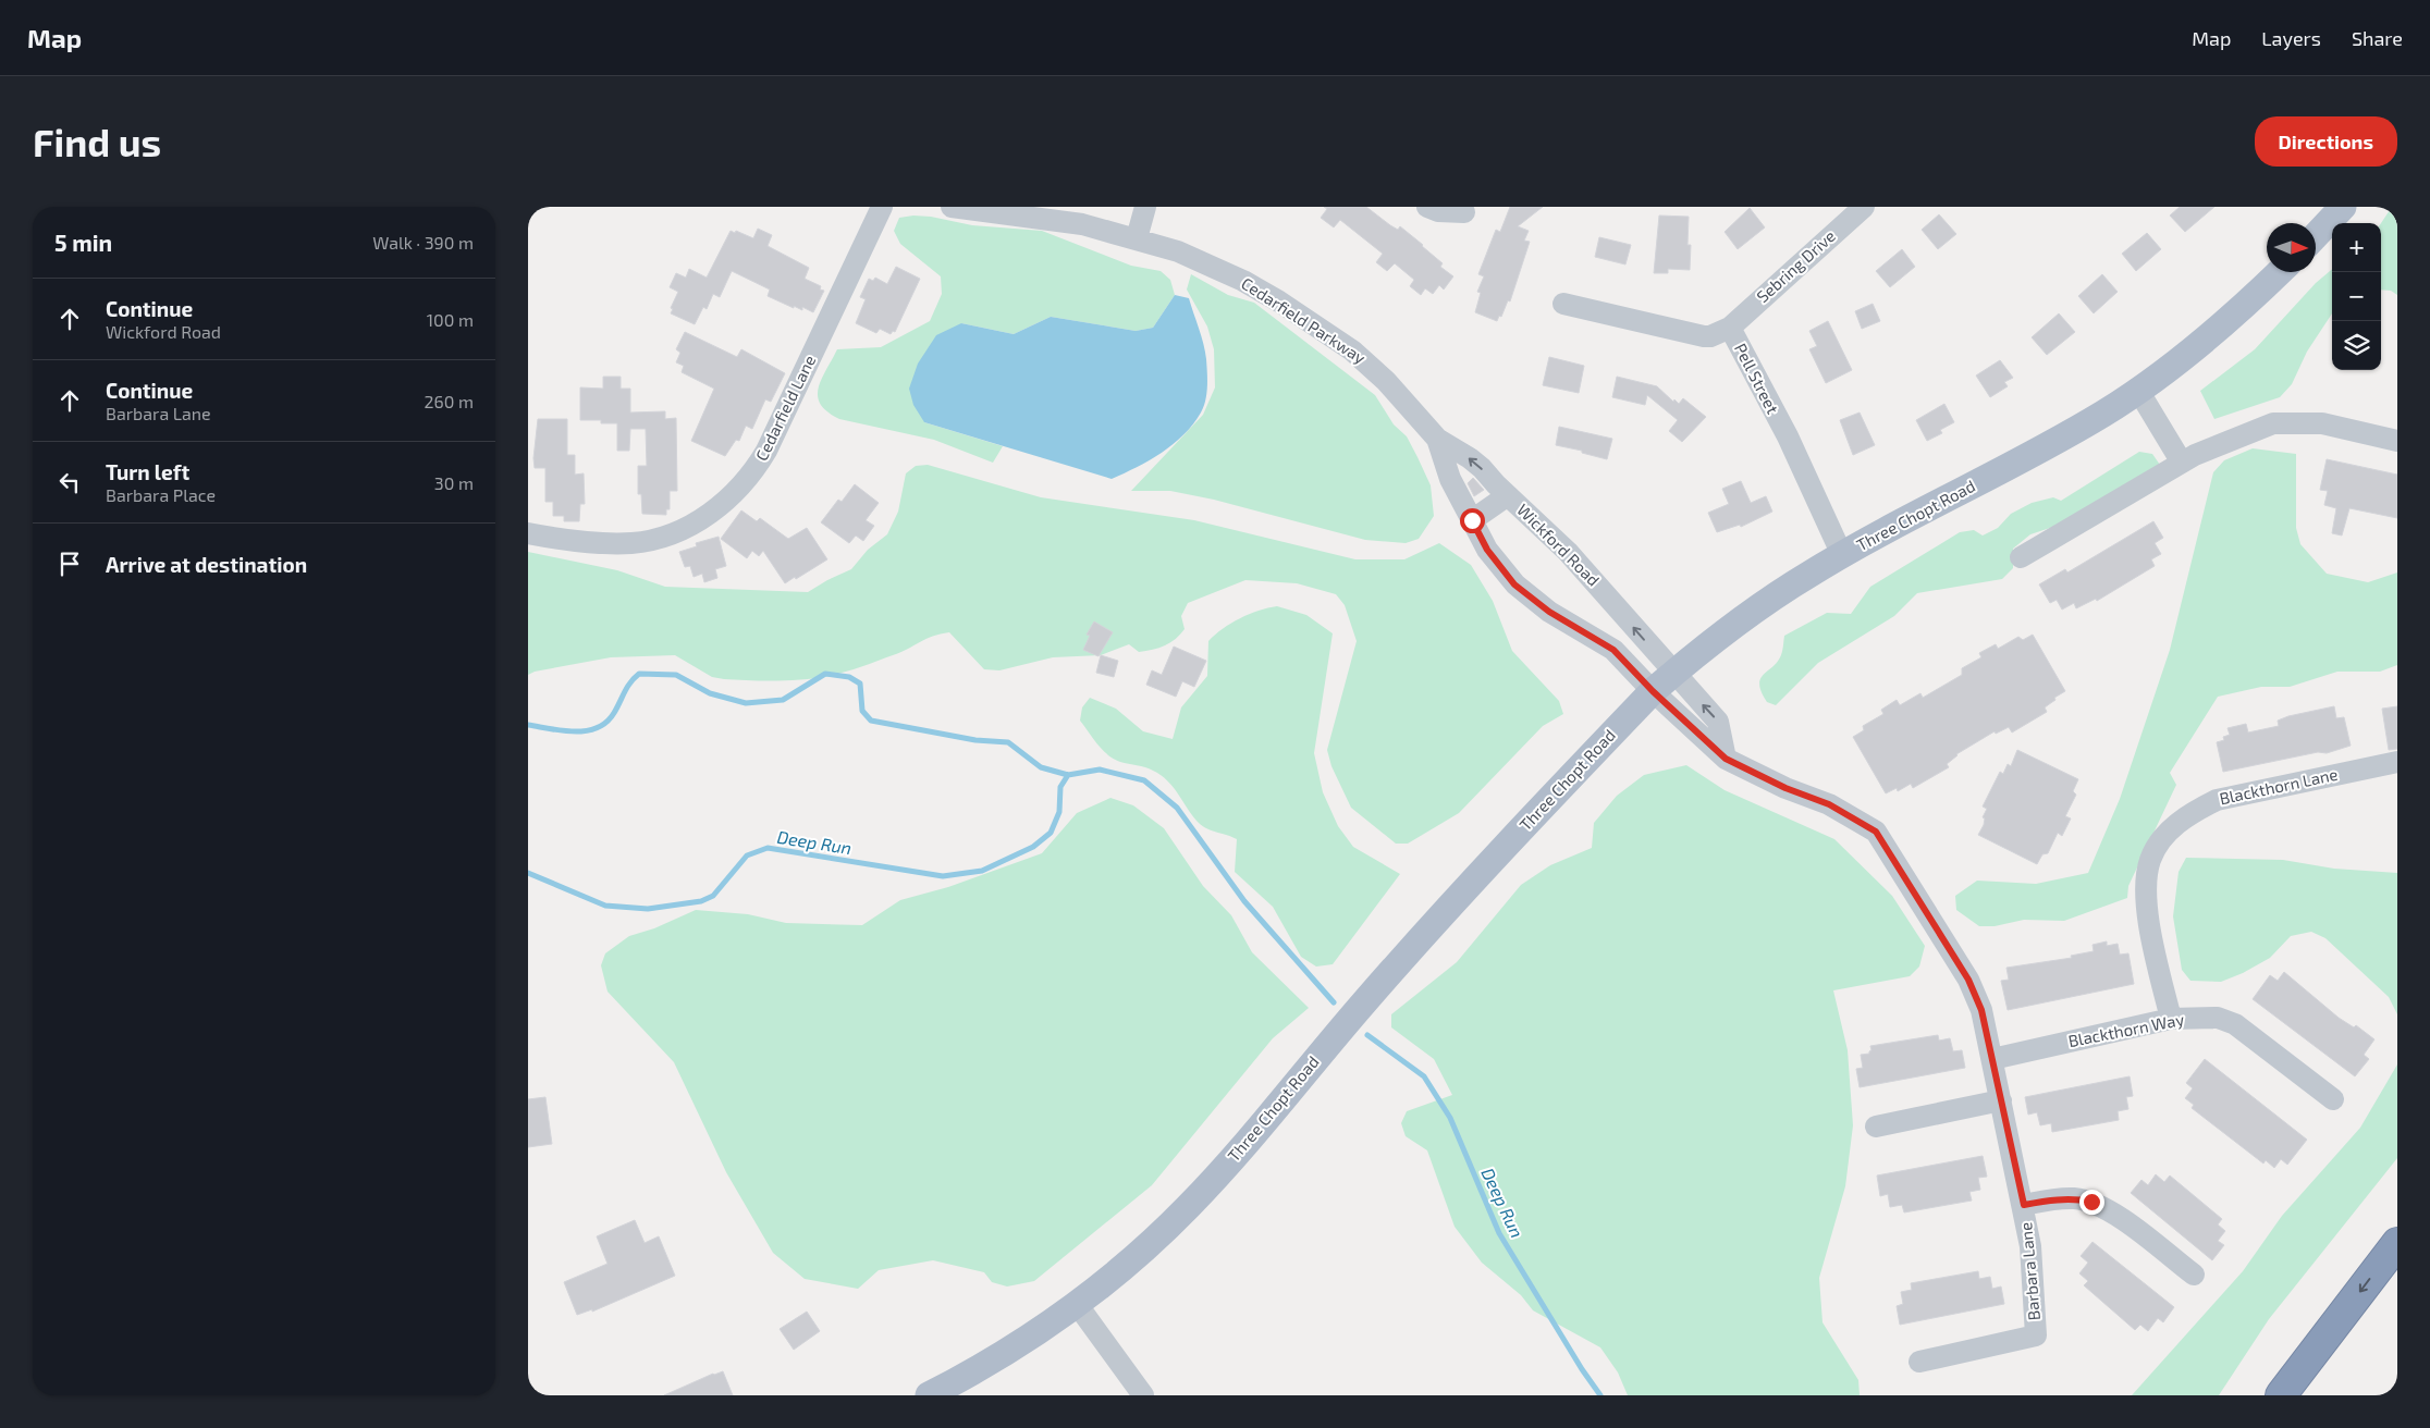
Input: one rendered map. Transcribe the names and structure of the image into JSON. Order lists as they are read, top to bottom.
{
  "streets": {
    "main road": ["Three Chopt Road"],
    "street": [
      "Sebring Drive",
      "Cedarfield Parkway",
      "Pell Street",
      "Cedarfield Lane",
      "Wickford Road",
      "Blackthorn Lane",
      "Blackthorn Way",
      "Barbara Lane"
    ]
  },
  "crossings": [
    ["Sebring Drive", "Pell Street"],
    ["Cedarfield Parkway", "Wickford Road"],
    ["Pell Street", "Three Chopt Road"],
    ["Three Chopt Road", "Wickford Road"],
    ["Three Chopt Road", "Barbara Lane"],
    ["Blackthorn Lane", "Blackthorn Way"],
    ["Blackthorn Way", "Barbara Lane"]
  ],
  "water": ["Deep Run"],
  "north": "right",
  "page": {
    "header": "Map",
    "nav": ["Map", "Layers", "Share"],
    "buttons": "Directions",
    "title": "Find us",
    "heading": ["5 min", "Walk · 390 m"],
    "map_buttons": ["+", "−"],
    "list": [
      ["Continue", "Wickford Road", "100 m"],
      ["Continue", "Barbara Lane", "260 m"],
      ["Turn left", "Barbara Place", "30 m"],
      "Arrive at destination"
    ]
  }
}
